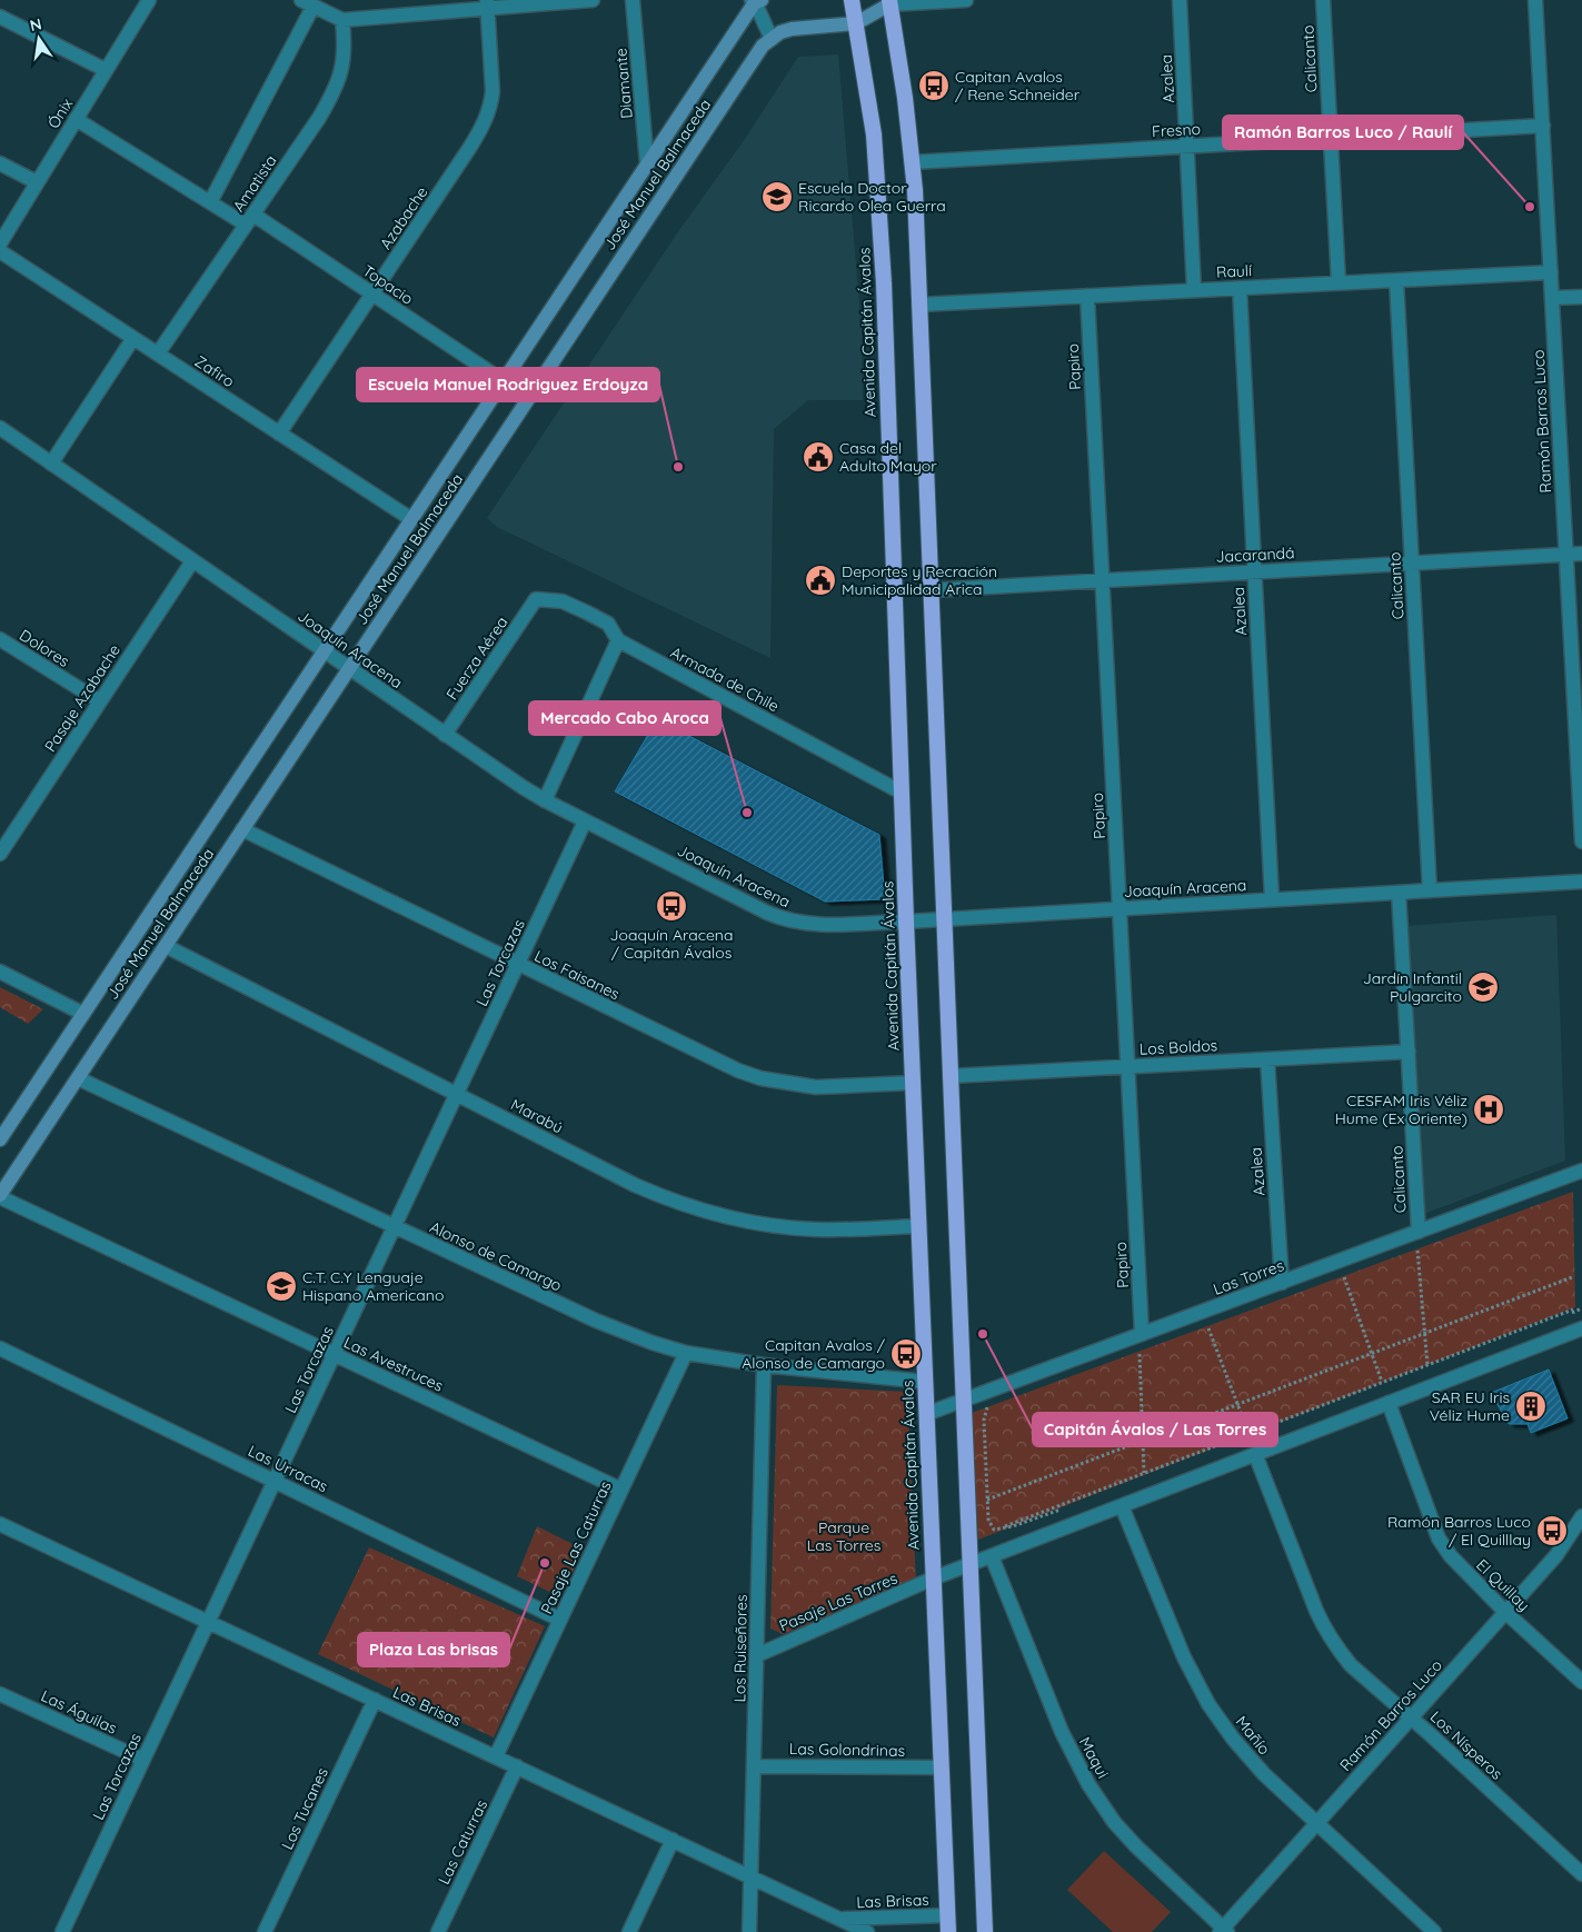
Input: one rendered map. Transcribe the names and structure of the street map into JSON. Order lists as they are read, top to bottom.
{
  "streets": {
    "highway": ["Avenida Capitán Ávalos"],
    "main road": ["José Manuel Balmaceda"],
    "street": [
      "Calicanto",
      "Azalea",
      "Diamante",
      "Ónix",
      "Fresno",
      "Amatista",
      "Azabache",
      "Raulí",
      "Topacio",
      "Papiro",
      "Zafiro",
      "Ramón Barros Luco",
      "Jacarandá",
      "Dolores",
      "Joaquín Aracena",
      "Fuerza Aérea",
      "Armada de Chile",
      "Pasaje Azabache",
      "Las Torcazas",
      "Los Faisanes",
      "Los Boldos",
      "Marabú",
      "Alonso de Camargo",
      "Las Torres",
      "Las Avestruces",
      "Las Urracas",
      "Pasaje Las Caturras",
      "El Quillay",
      "Pasaje Las Torres",
      "Los Ruiseñores",
      "Las Brisas",
      "Las Águilas",
      "Mañío",
      "Los Nísperos",
      "Las Golondrinas",
      "Maqui",
      "Los Tucanes",
      "Las Caturras"
    ]
  },
  "crossings": [
    ["Calicanto", "Fresno"],
    ["Calicanto", "Raulí"],
    ["Calicanto", "Jacarandá"],
    ["Calicanto", "Joaquín Aracena"],
    ["Calicanto", "Los Boldos"],
    ["Calicanto", "Las Torres"],
    ["Azalea", "Fresno"],
    ["Azalea", "Raulí"],
    ["Azalea", "Jacarandá"],
    ["Azalea", "Joaquín Aracena"],
    ["Azalea", "Los Boldos"],
    ["Azalea", "Las Torres"],
    ["Diamante", "José Manuel Balmaceda"],
    ["Ónix", "Topacio"],
    ["Fresno", "Ramón Barros Luco"],
    ["José Manuel Balmaceda", "Topacio"],
    ["José Manuel Balmaceda", "Avenida Capitán Ávalos"],
    ["José Manuel Balmaceda", "Zafiro"],
    ["José Manuel Balmaceda", "Joaquín Aracena"],
    ["José Manuel Balmaceda", "Los Faisanes"],
    ["José Manuel Balmaceda", "Marabú"],
    ["José Manuel Balmaceda", "Alonso de Camargo"],
    ["José Manuel Balmaceda", "Las Avestruces"],
    ["Amatista", "Topacio"],
    ["Amatista", "Zafiro"],
    ["Azabache", "Topacio"],
    ["Azabache", "Zafiro"],
    ["Raulí", "Papiro"],
    ["Raulí", "Ramón Barros Luco"],
    ["Avenida Capitán Ávalos", "Joaquín Aracena"],
    ["Avenida Capitán Ávalos", "Armada de Chile"],
    ["Avenida Capitán Ávalos", "Los Faisanes"],
    ["Avenida Capitán Ávalos", "Marabú"],
    ["Avenida Capitán Ávalos", "Alonso de Camargo"],
    ["Avenida Capitán Ávalos", "Las Torres"],
    ["Avenida Capitán Ávalos", "Pasaje Las Torres"],
    ["Avenida Capitán Ávalos", "Las Brisas"],
    ["Avenida Capitán Ávalos", "Las Golondrinas"],
    ["Papiro", "Jacarandá"],
    ["Papiro", "Joaquín Aracena"],
    ["Papiro", "Los Boldos"],
    ["Papiro", "Las Torres"],
    ["Ramón Barros Luco", "Jacarandá"],
    ["Ramón Barros Luco", "El Quillay"],
    ["Ramón Barros Luco", "Mañío"],
    ["Ramón Barros Luco", "Los Nísperos"],
    ["Ramón Barros Luco", "Maqui"],
    ["Dolores", "Pasaje Azabache"],
    ["Joaquín Aracena", "Fuerza Aérea"],
    ["Joaquín Aracena", "Pasaje Azabache"],
    ["Joaquín Aracena", "Las Torcazas"],
    ["Fuerza Aérea", "Armada de Chile"],
    ["Las Torcazas", "Los Faisanes"],
    ["Las Torcazas", "Marabú"],
    ["Las Torcazas", "Alonso de Camargo"],
    ["Las Torcazas", "Las Avestruces"],
    ["Las Torcazas", "Las Urracas"],
    ["Las Torcazas", "Las Brisas"],
    ["Las Torcazas", "Las Águilas"],
    ["Alonso de Camargo", "Pasaje Las Caturras"],
    ["Alonso de Camargo", "Los Ruiseñores"],
    ["Las Avestruces", "Pasaje Las Caturras"],
    ["Las Urracas", "Pasaje Las Caturras"],
    ["Pasaje Las Caturras", "Las Brisas"],
    ["Pasaje Las Torres", "Los Ruiseñores"],
    ["Los Ruiseñores", "Las Brisas"],
    ["Los Ruiseñores", "Las Golondrinas"],
    ["Las Brisas", "Los Tucanes"],
    ["Las Brisas", "Las Caturras"]
  ],
  "parks": ["Parque Las Torres"],
  "places": {
    "bus stop": [
      "Capitan Avalos / Rene Schneider",
      "Joaquín Aracena / Capitán Ávalos",
      "Capitan Avalos / Alonso de Camargo",
      "Ramón Barros Luco / El Quilllay"
    ],
    "school or university": ["Escuela Doctor Ricardo Olea Guerra", "Jardín Infantil Pulgarcito", "C.T. C.Y Lenguaje Hispano Americano"],
    "other": [
      "Ramón Barros Luco / Raulí",
      "Escuela Manuel Rodriguez Erdoyza",
      "Mercado Cabo Aroca",
      "Capitán Ávalos / Las Torres",
      "Plaza Las brisas"
    ],
    "public building": ["Casa del Adulto Mayor", "Deportes y Recración Municipalidad Arica"],
    "hospital": ["CESFAM Iris Véliz Hume (Ex Oriente)"],
    "building": ["SAR EU Iris Véliz Hume"]
  },
  "north": "top"
}
